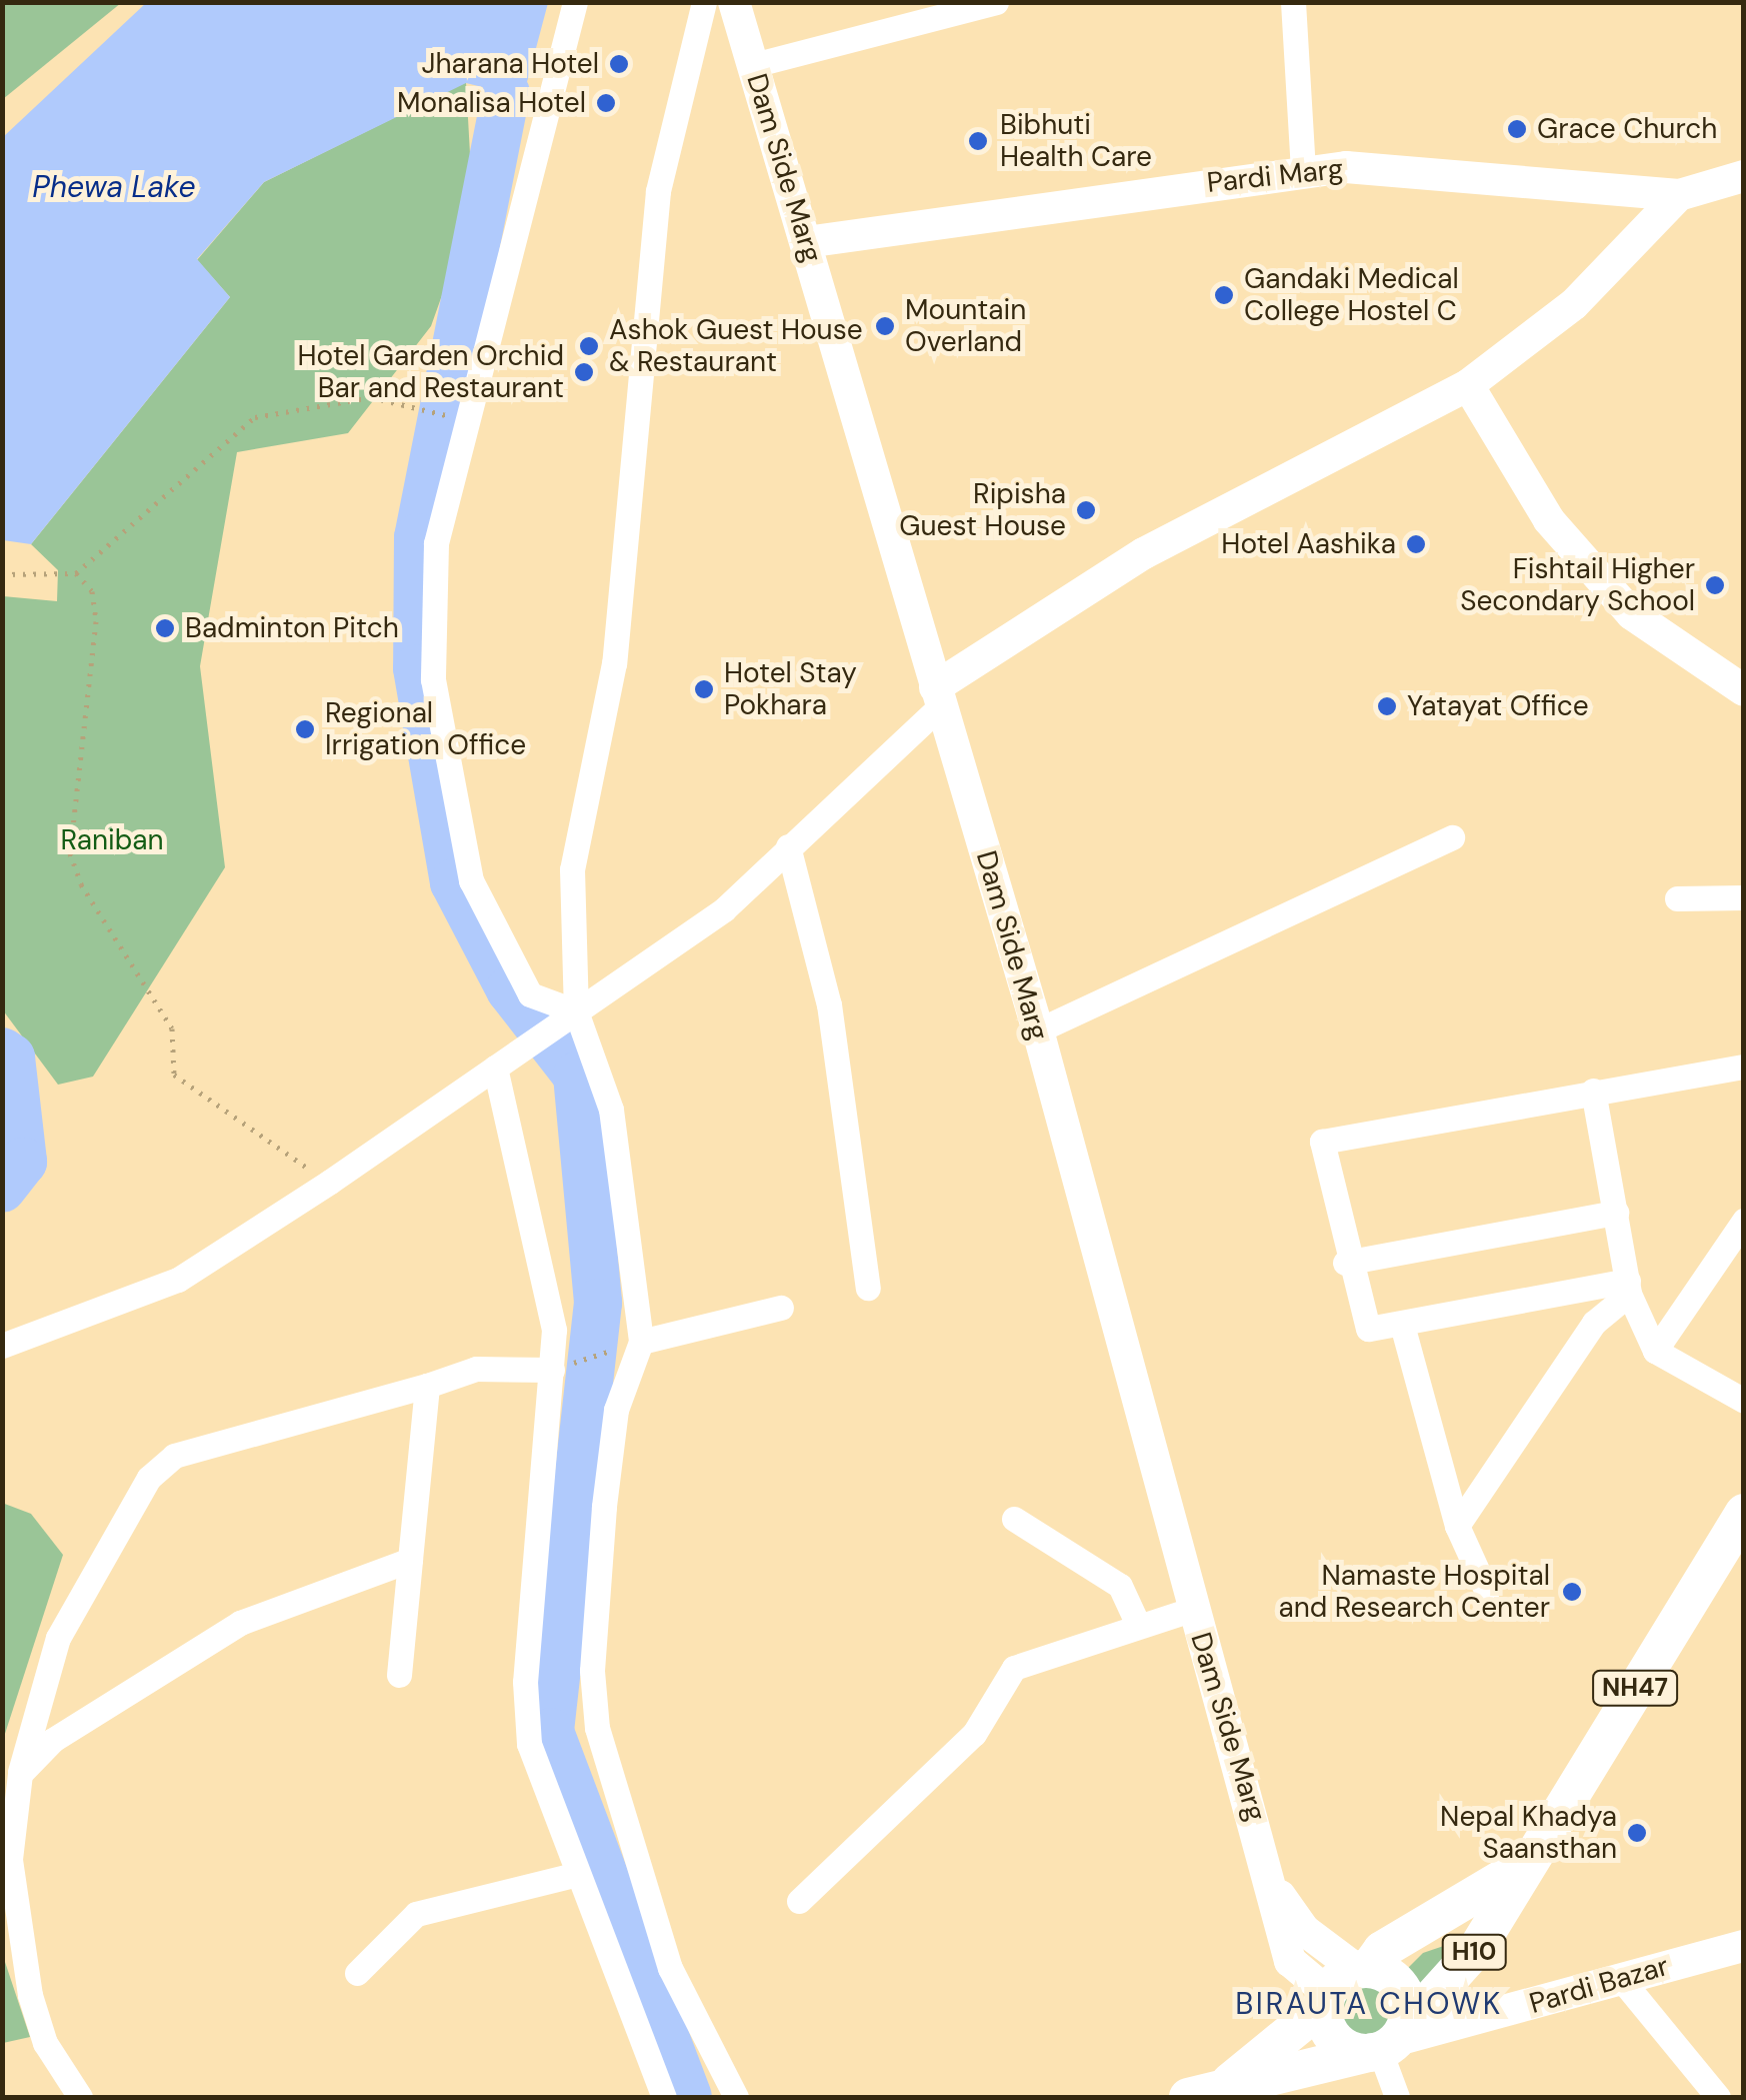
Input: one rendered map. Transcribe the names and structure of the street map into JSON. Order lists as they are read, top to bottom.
{
  "streets": {
    "highway": ["NH47", "H10"],
    "main road": ["Dam Side Marg", "Pardi Marg", "Pardi Bazar"]
  },
  "crossings": [
    ["Dam Side Marg", "Pardi Marg"],
    ["Dam Side Marg", "NH47"],
    ["NH47", "H10"],
    ["NH47", "Pardi Bazar"],
    ["H10", "Pardi Bazar"]
  ],
  "districts": ["BIRAUTA CHOWK"],
  "water": ["Phewa Lake"],
  "parks": ["Raniban"],
  "places": [
    "Jharana Hotel",
    "Monalisa Hotel",
    "Grace Church",
    "Bibhuti Health Care",
    "Gandaki Medical College Hostel C",
    "Mountain Overland",
    "Ashok Guest House & Restaurant",
    "Hotel Garden Orchid Bar and Restaurant",
    "Ripisha Guest House",
    "Hotel Aashika",
    "Fishtail Higher Secondary School",
    "Badminton Pitch",
    "Hotel Stay Pokhara",
    "Yatayat Office",
    "Regional Irrigation Office",
    "Namaste Hospital and Research Center",
    "Nepal Khadya Saansthan"
  ]
}
